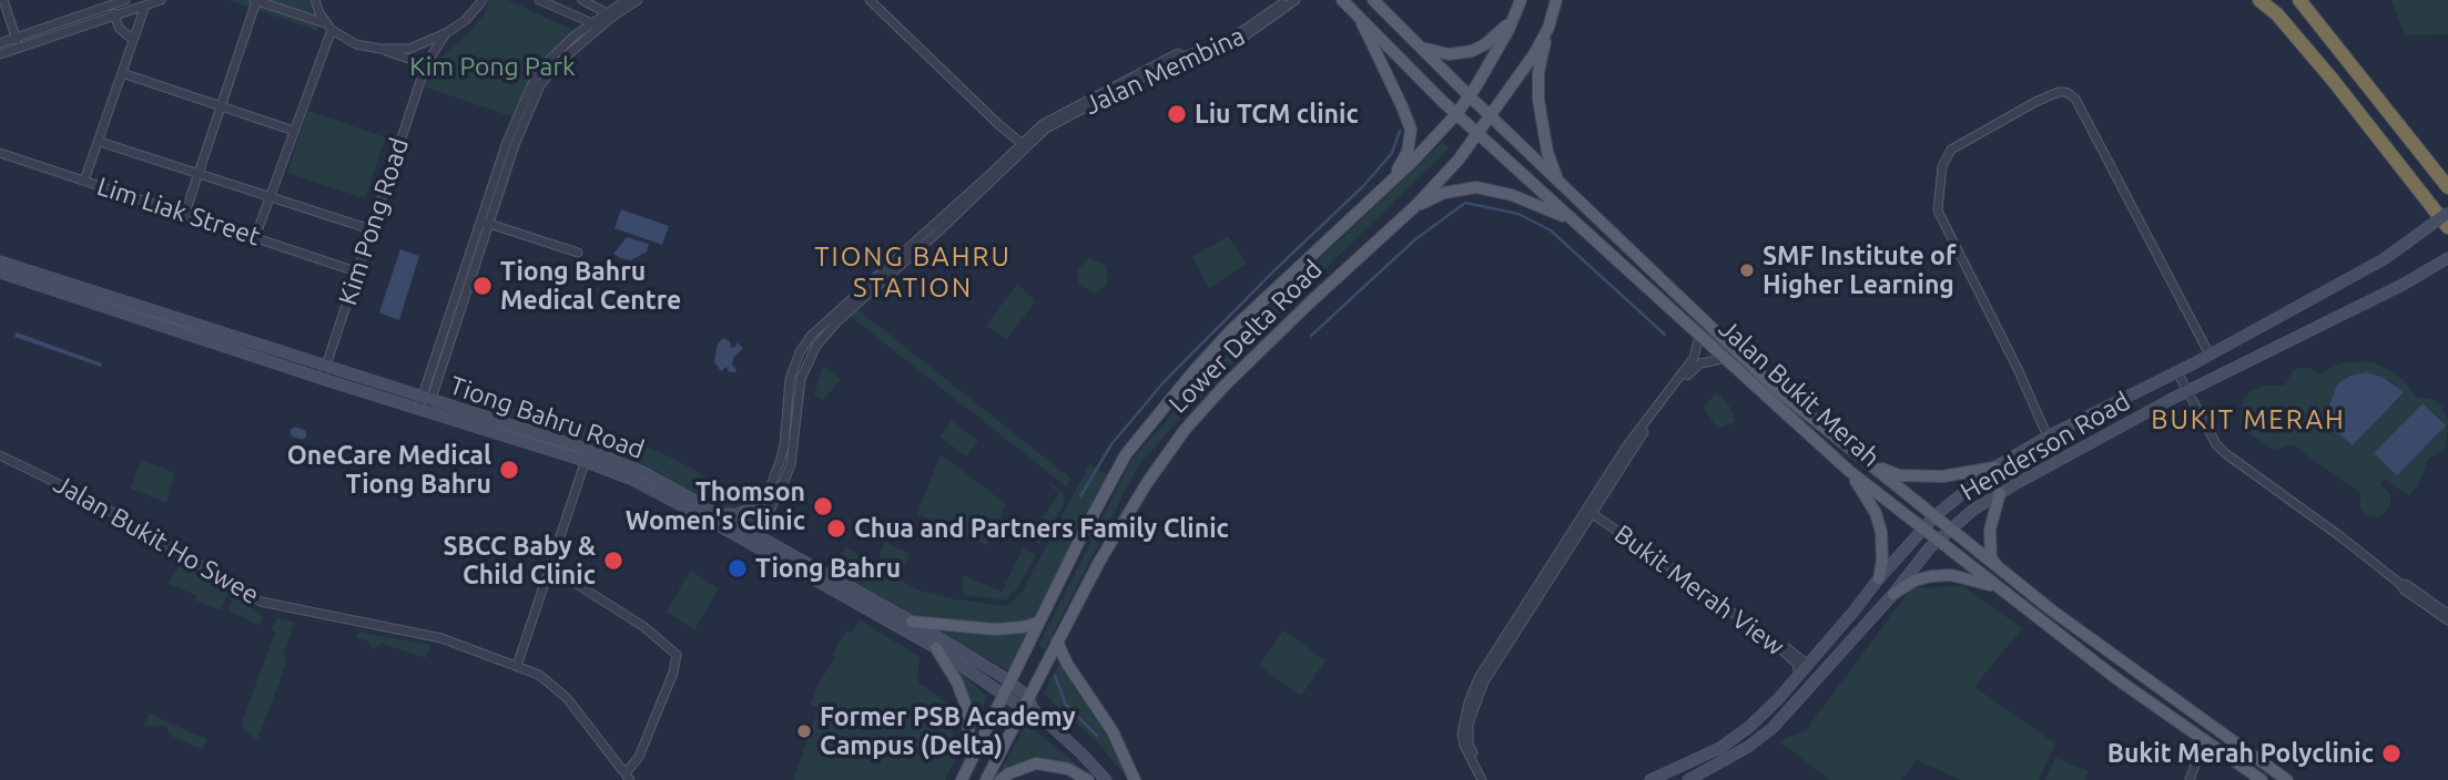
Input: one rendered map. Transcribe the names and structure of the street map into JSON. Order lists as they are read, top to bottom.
{
  "streets": {
    "main road": [
      "Lower Delta Road",
      "Jalan Bukit Merah",
      "Tiong Bahru Road",
      "Henderson Road"
    ],
    "street": [
      "Jalan Membina",
      "Lim Liak Street",
      "Kim Pong Road",
      "Jalan Bukit Ho Swee",
      "Bukit Merah View"
    ]
  },
  "crossings": [
    ["Jalan Membina", "Tiong Bahru Road"],
    ["Lim Liak Street", "Kim Pong Road"],
    ["Kim Pong Road", "Tiong Bahru Road"],
    ["Lower Delta Road", "Jalan Bukit Merah"],
    ["Lower Delta Road", "Tiong Bahru Road"],
    ["Jalan Bukit Merah", "Henderson Road"],
    ["Jalan Bukit Merah", "Bukit Merah View"],
    ["Henderson Road", "Bukit Merah View"]
  ],
  "districts": ["TIONG BAHRU STATION", "BUKIT MERAH"],
  "parks": ["Kim Pong Park"],
  "places": [
    "Liu TCM clinic",
    "SMF Institute of Higher Learning",
    "Tiong Bahru Medical Centre",
    "OneCare Medical Tiong Bahru",
    "Thomson Women's Clinic",
    "Chua and Partners Family Clinic",
    "SBCC Baby & Child Clinic",
    "Tiong Bahru",
    "Former PSB Academy Campus (Delta)",
    "Bukit Merah Polyclinic"
  ]
}
